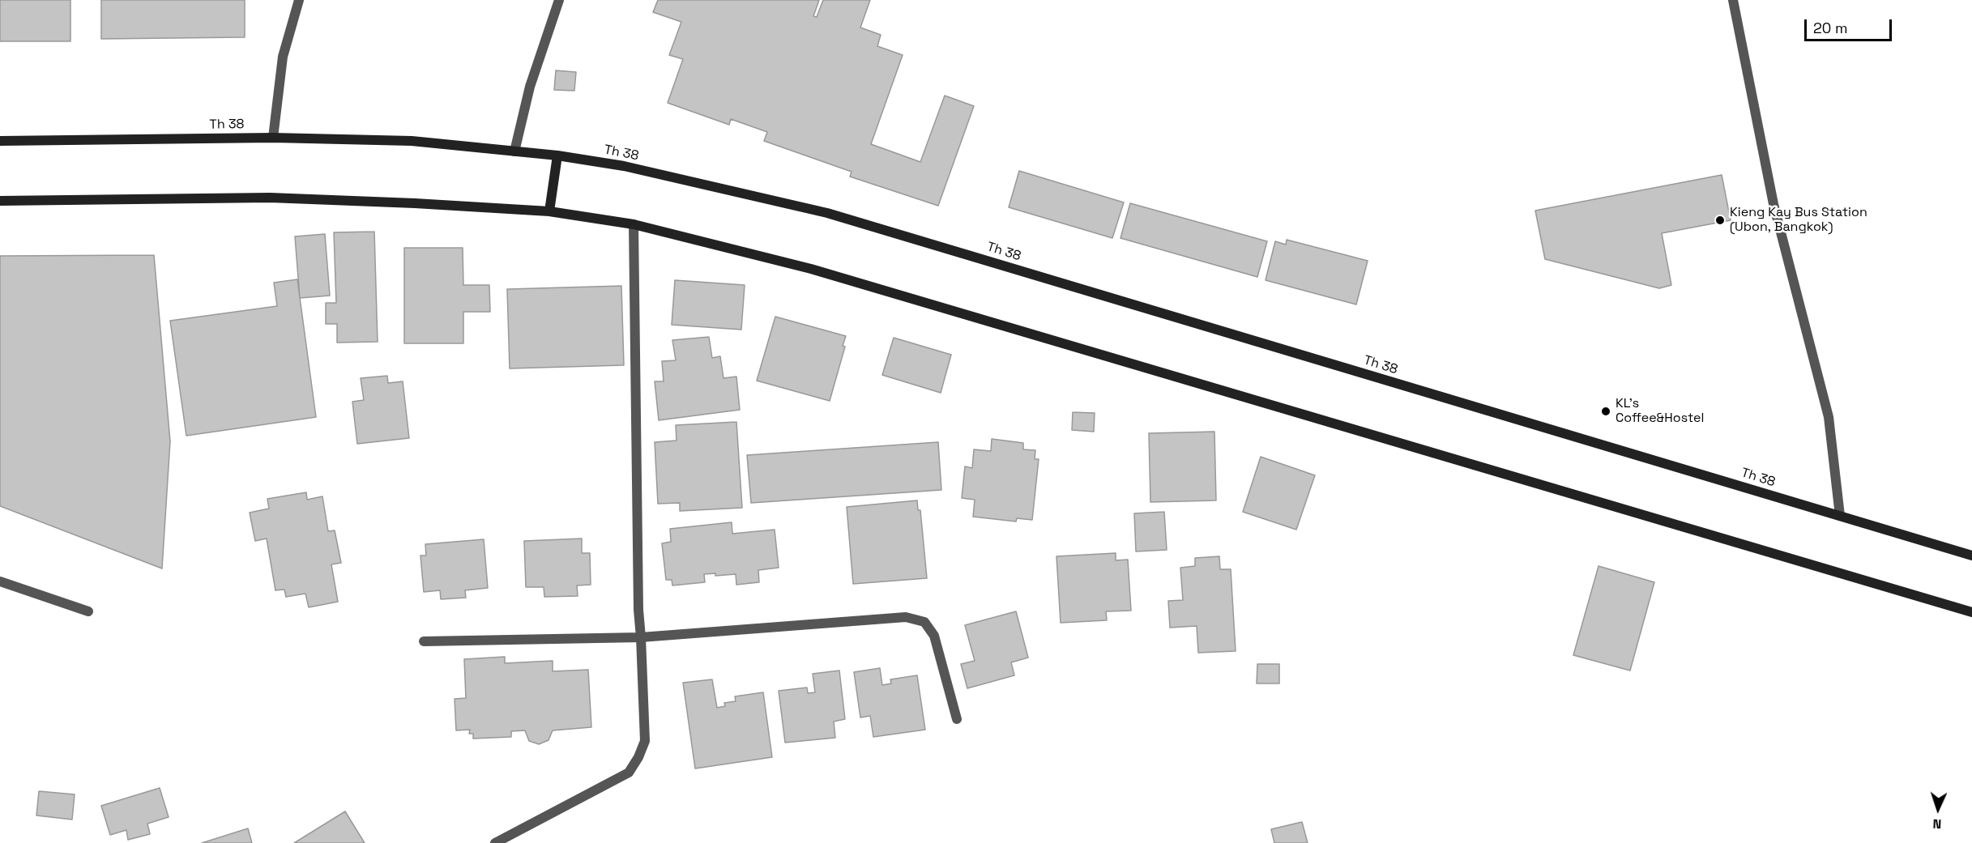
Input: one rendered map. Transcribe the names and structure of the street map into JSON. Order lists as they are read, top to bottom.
{
  "streets": {
    "street": ["Th 38"]
  },
  "places": ["Kieng Kay Bus Station (Ubon, Bangkok)", "KL's Coffee&Hostel"],
  "scale_bar": "20 m",
  "north": "bottom"
}
